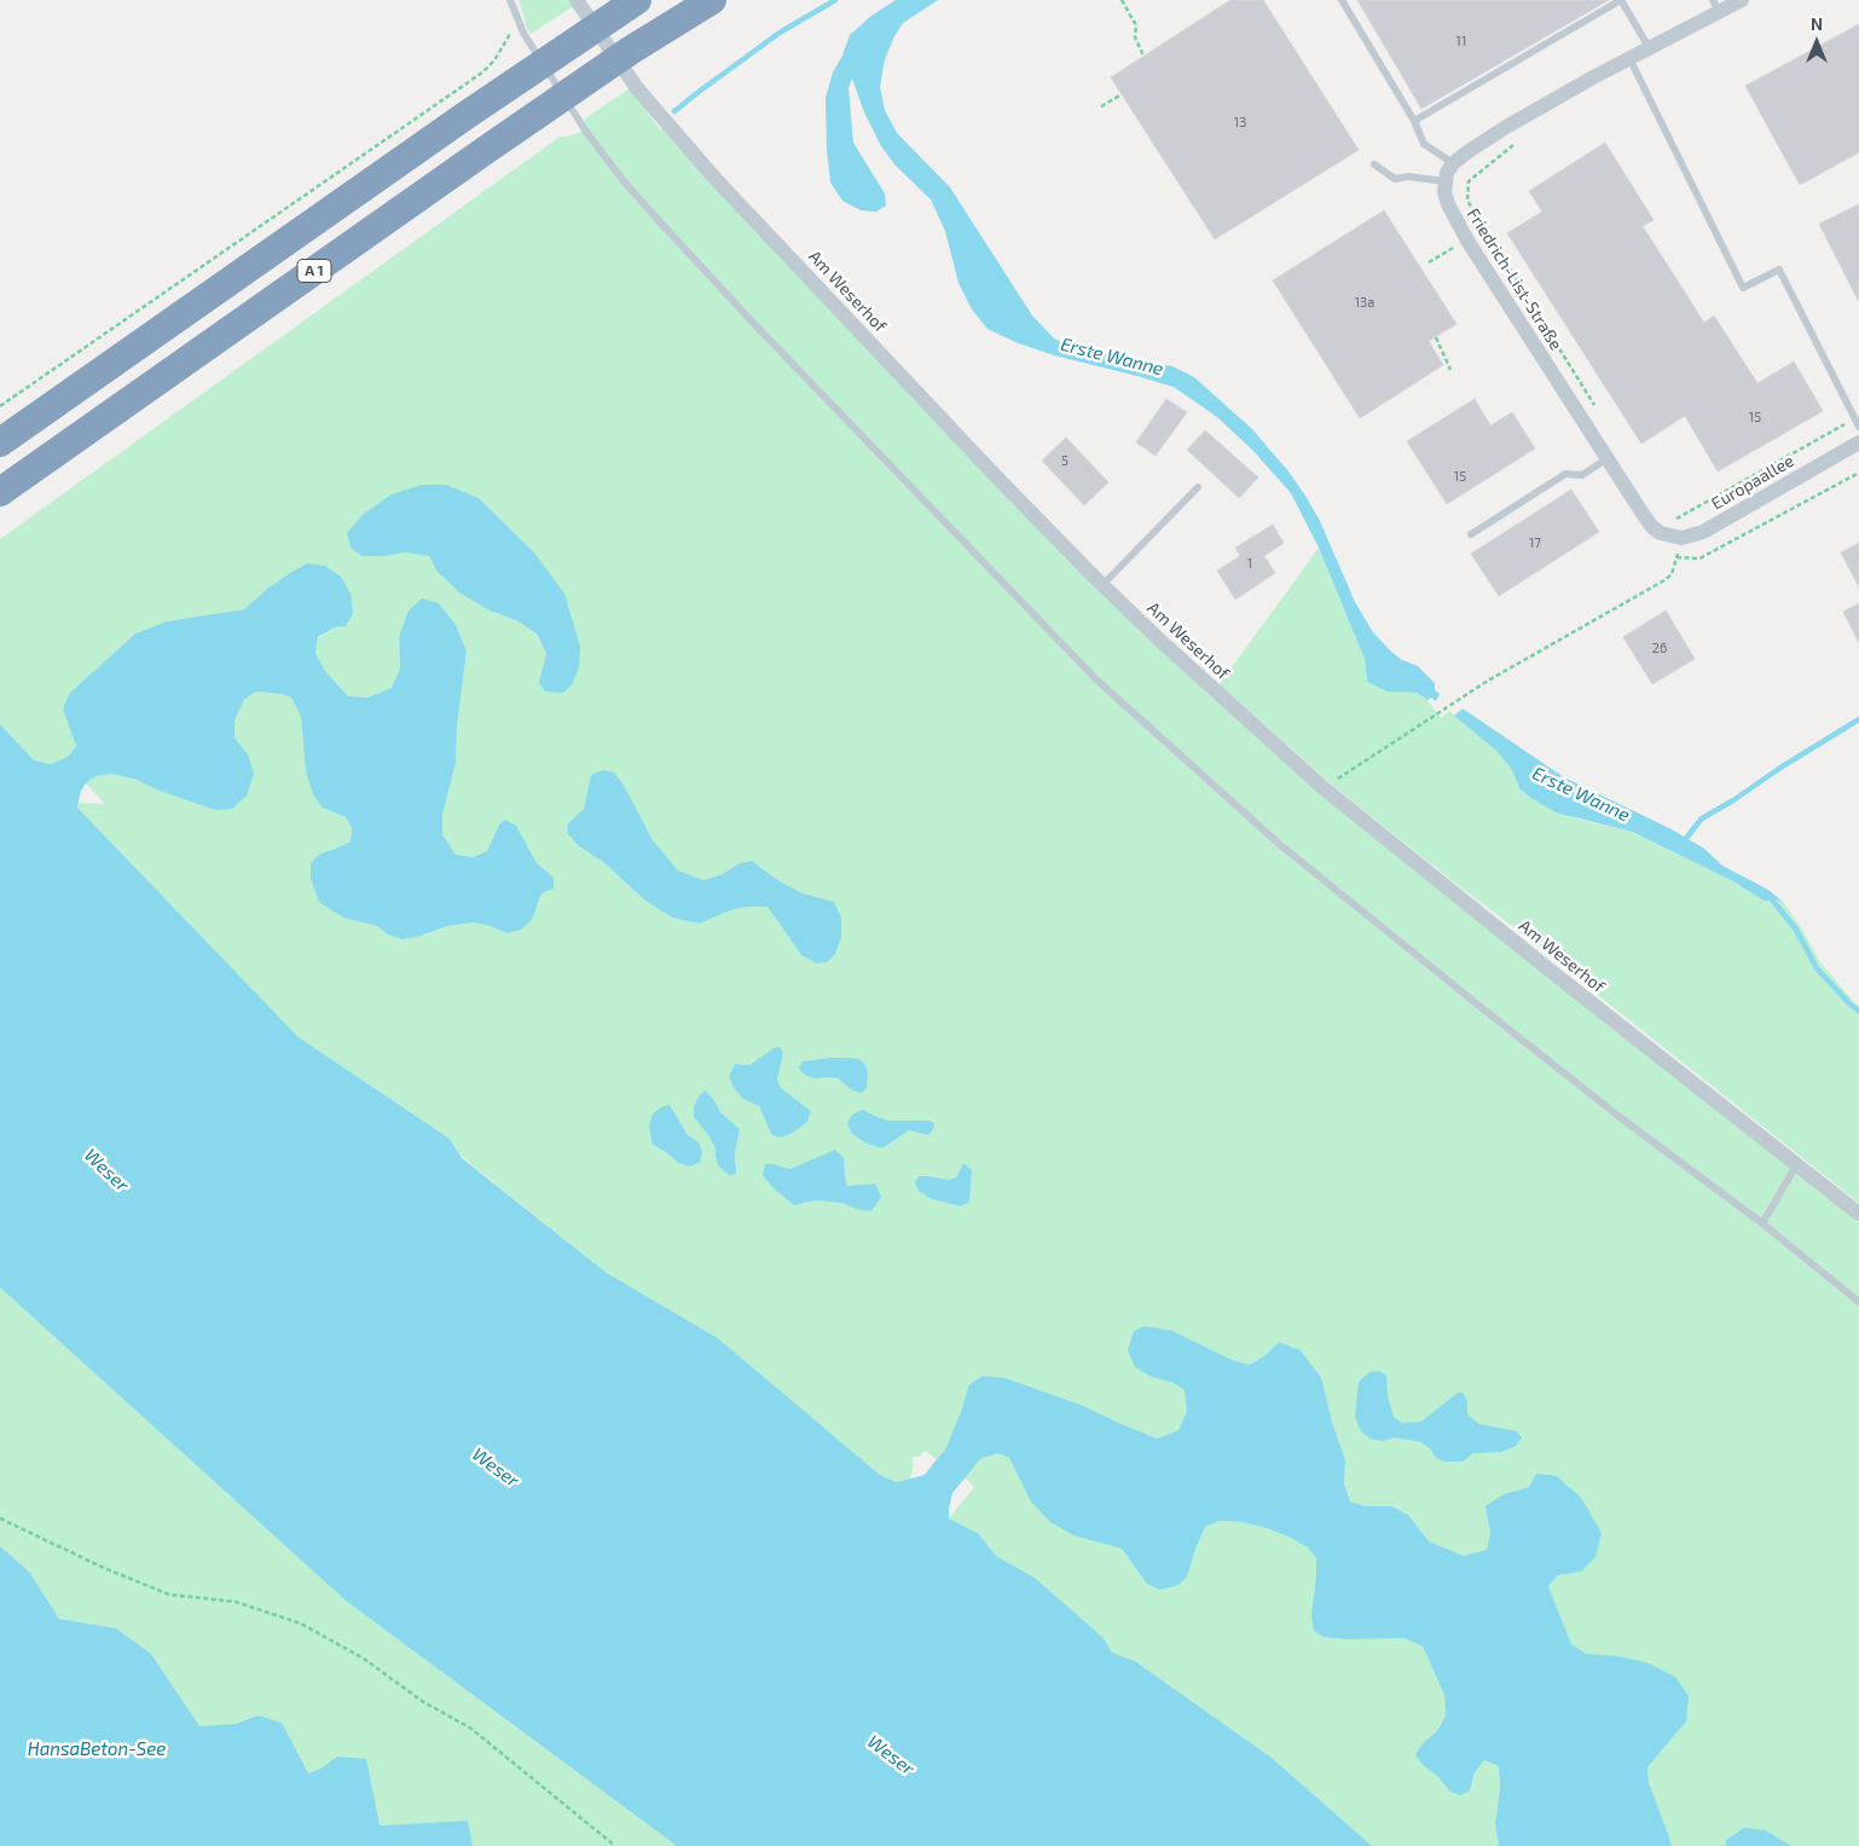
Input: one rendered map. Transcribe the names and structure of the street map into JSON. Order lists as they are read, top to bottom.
{
  "streets": {
    "highway": ["A 1"],
    "street": ["Friedrich-List-Straße", "Am Weserhof", "Europaallee"]
  },
  "water": ["Erste Wanne", "Weser", "HansaBeton-See"],
  "house_numbers": [
    "11",
    "13",
    "13a",
    "15",
    "5",
    "15",
    "17",
    "1",
    "26"
  ],
  "north": "top"
}
